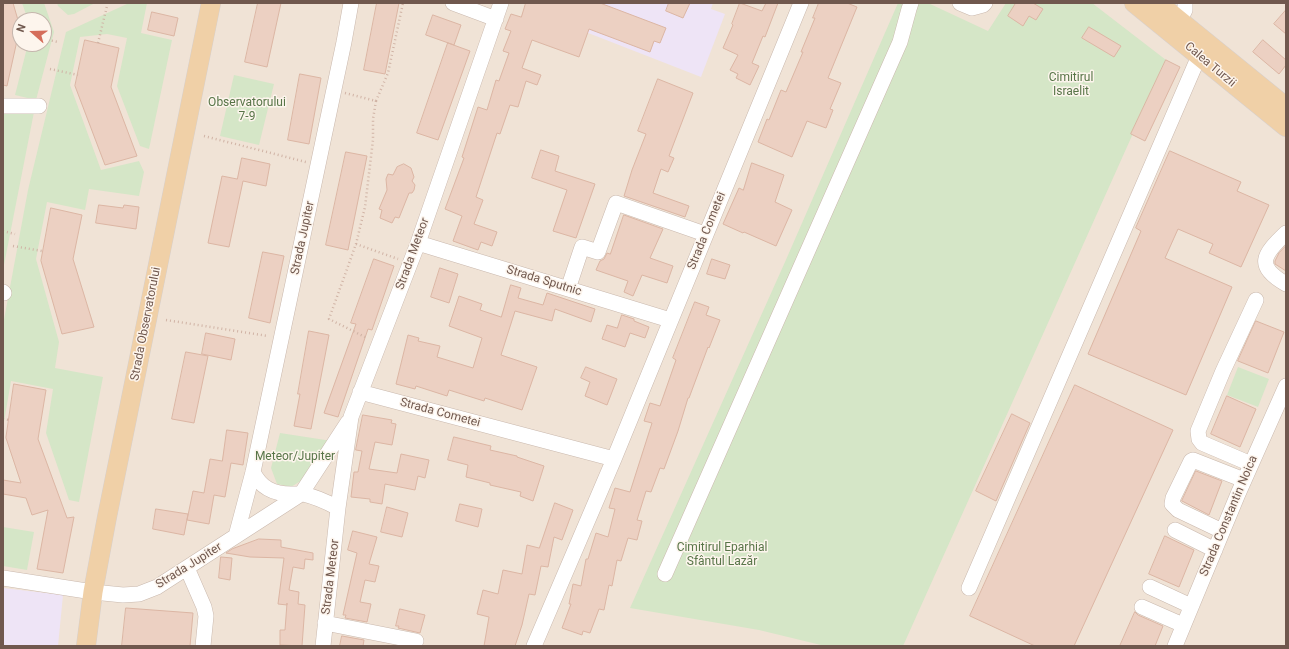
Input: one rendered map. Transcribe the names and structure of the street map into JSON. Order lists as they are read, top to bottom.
{
  "streets": {
    "main road": ["Calea Turzii", "Strada Observatorului"],
    "street": [
      "Strada Cometei",
      "Strada Jupiter",
      "Strada Meteor",
      "Strada Sputnic",
      "Strada Constantin Noica"
    ]
  },
  "crossings": [
    ["Strada Cometei", "Strada Meteor"],
    ["Strada Cometei", "Strada Sputnic"],
    ["Strada Jupiter", "Strada Meteor"],
    ["Strada Jupiter", "Strada Observatorului"],
    ["Strada Meteor", "Strada Sputnic"]
  ],
  "parks": [
    "Cimitirul Israelit",
    "Observatorului 7-9",
    "Meteor/Jupiter",
    "Cimitirul Eparhial Sfântul Lazăr"
  ],
  "north": "left"
}
